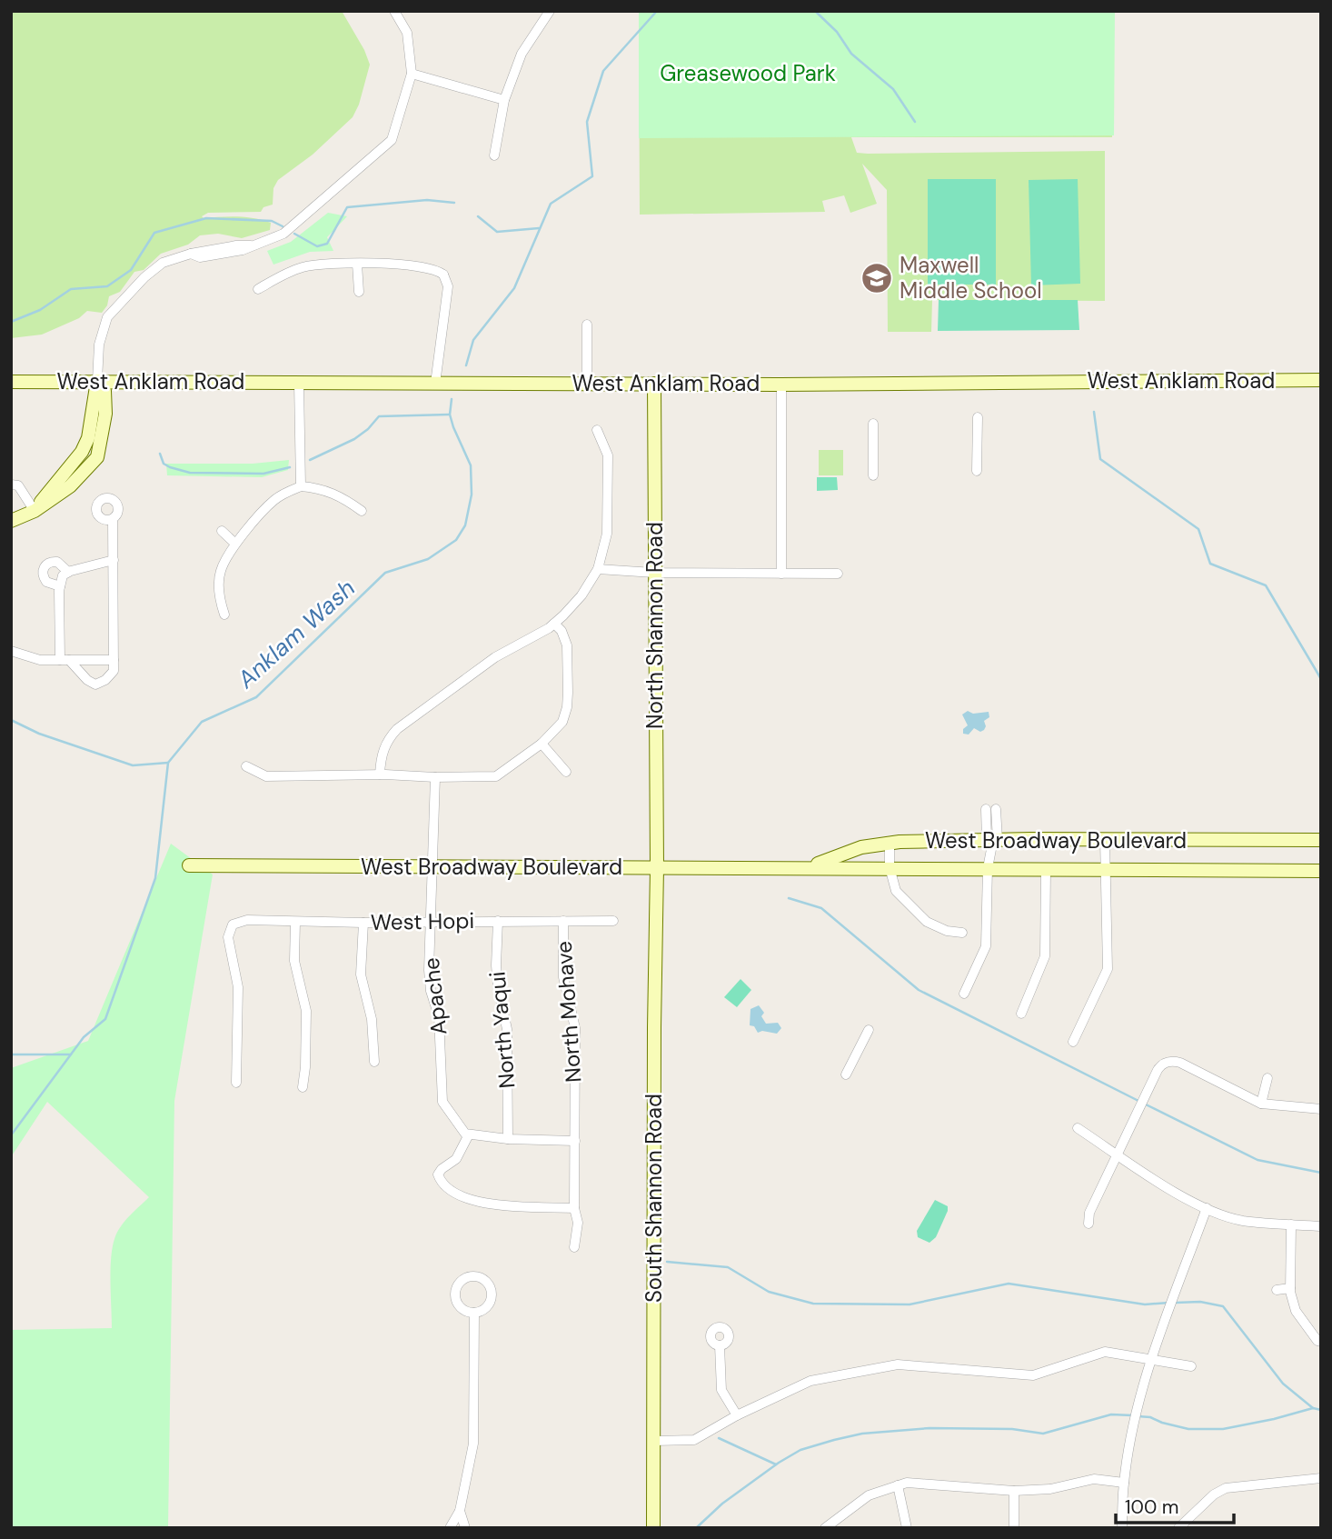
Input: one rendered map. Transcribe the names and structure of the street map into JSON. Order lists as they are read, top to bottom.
{
  "streets": {
    "street": [
      "West Anklam Road",
      "North Shannon Road",
      "West Broadway Boulevard",
      "West Hopi",
      "Apache",
      "North Mohave",
      "North Yaqui",
      "South Shannon Road"
    ]
  },
  "crossings": [
    ["West Anklam Road", "North Shannon Road"],
    ["North Shannon Road", "West Broadway Boulevard"],
    ["North Shannon Road", "South Shannon Road"],
    ["West Broadway Boulevard", "Apache"],
    ["West Broadway Boulevard", "South Shannon Road"],
    ["West Hopi", "Apache"],
    ["West Hopi", "North Mohave"],
    ["West Hopi", "North Yaqui"]
  ],
  "water": ["Anklam Wash"],
  "parks": ["Greasewood Park"],
  "places": {
    "school or university": ["Maxwell Middle School"]
  },
  "scale_bar": "100 m"
}
